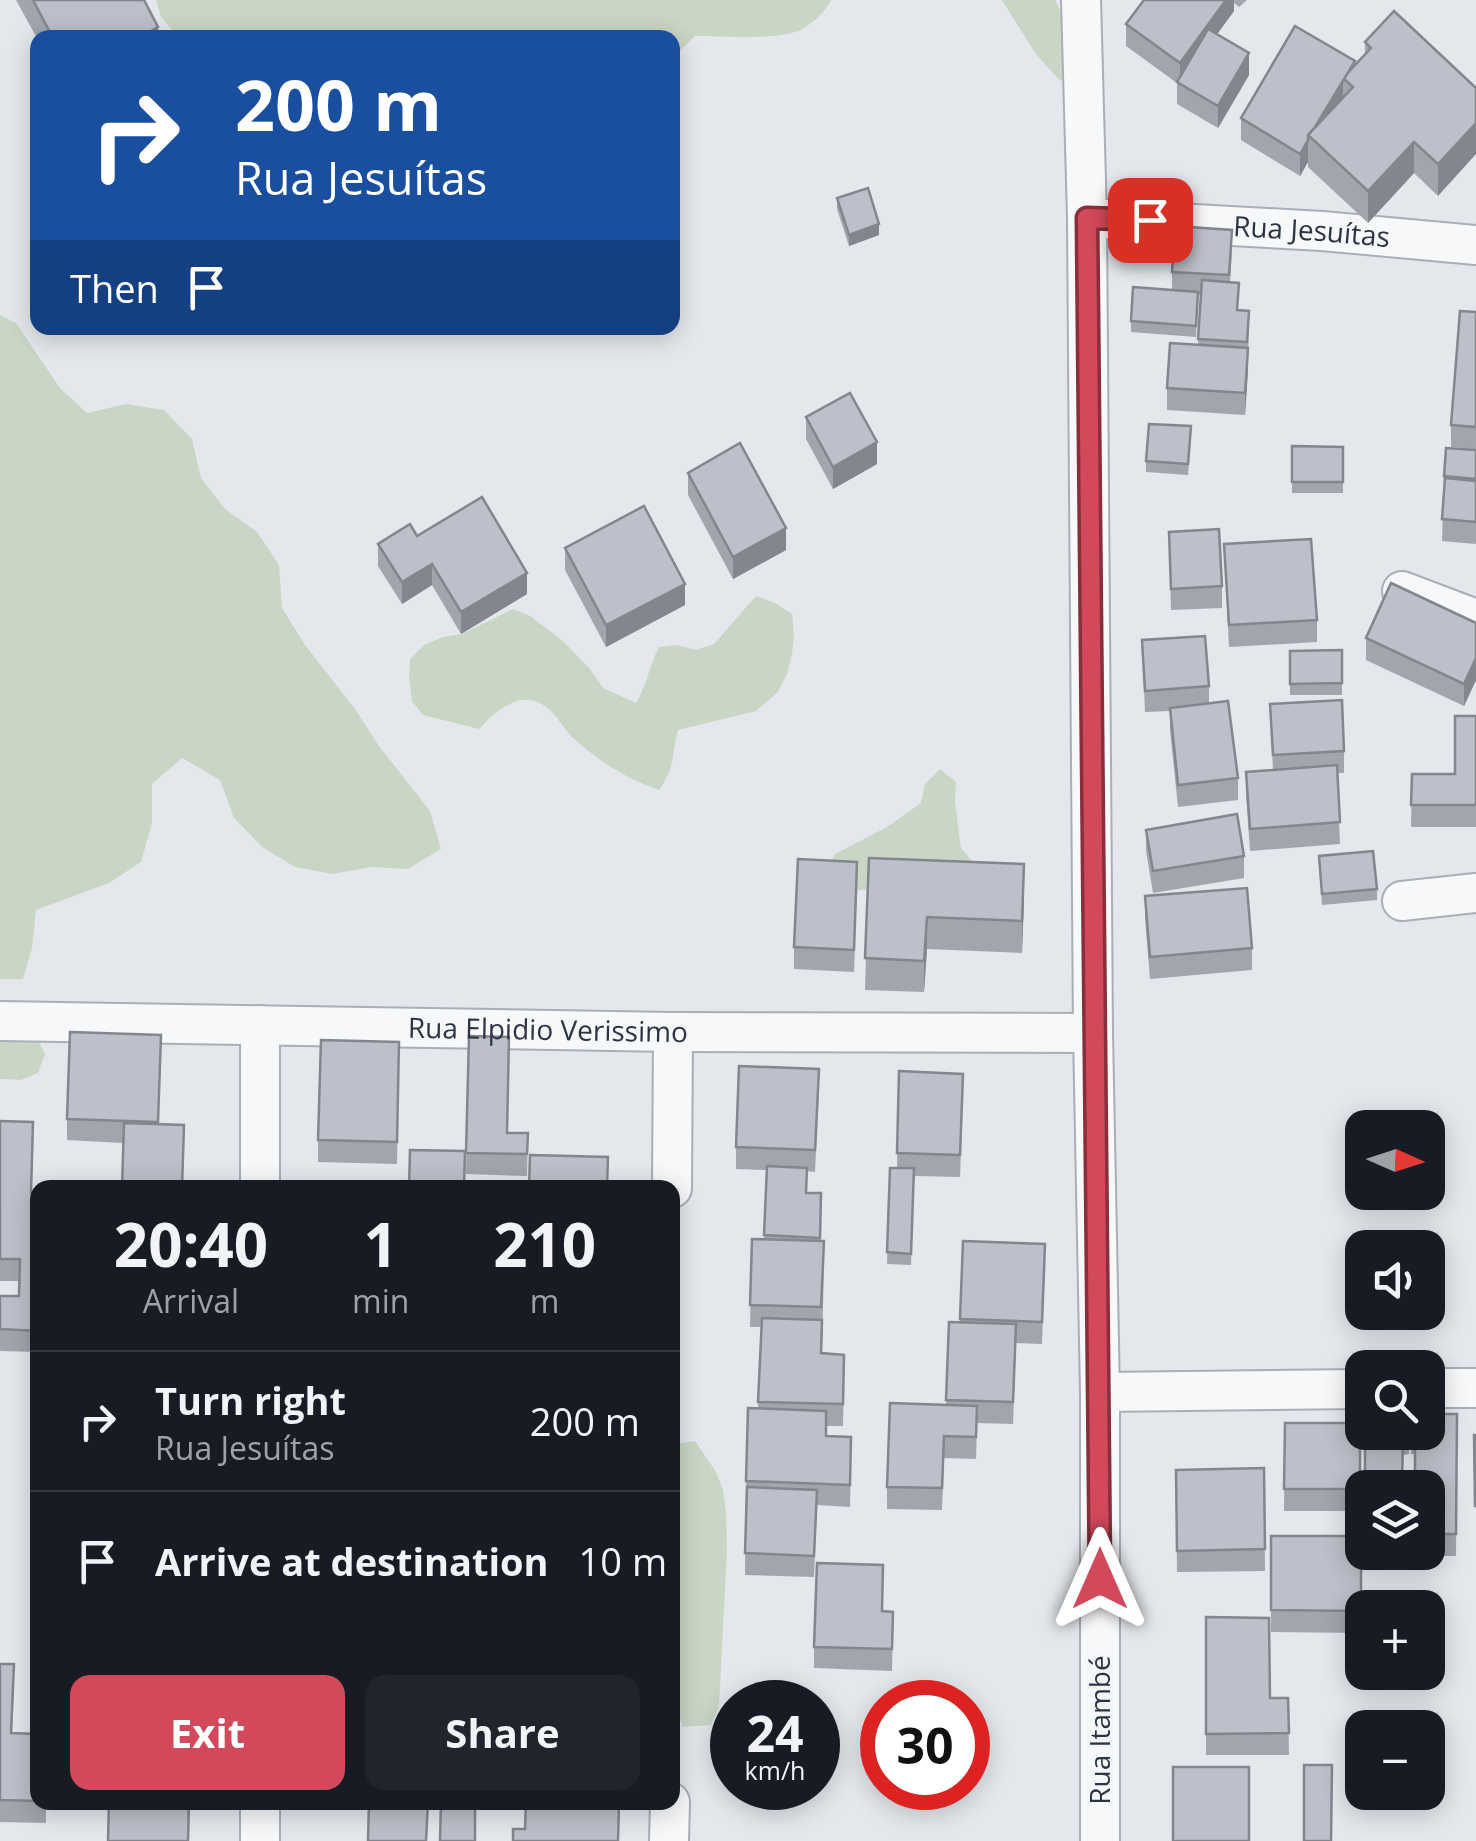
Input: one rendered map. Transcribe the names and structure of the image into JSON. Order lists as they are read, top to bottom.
{
  "streets": {
    "street": ["Rua Jesuítas", "Rua Elpidio Verissimo", "Rua Itambé"]
  },
  "crossings": [
    ["Rua Jesuítas", "Rua Itambé"],
    ["Rua Elpidio Verissimo", "Rua Itambé"]
  ],
  "north": "right",
  "page": {
    "turn": ["200 m", "Rua Jesuítas"],
    "then": "Then",
    "map_buttons": ["+", "−"],
    "eta": [
      "20:40",
      "Arrival",
      "1",
      "min",
      "210",
      "m"
    ],
    "list": [
      {
        "name": "Turn right",
        "note": "Rua Jesuítas",
        "value": "200 m"
      },
      {
        "name": "Arrive at destination",
        "value": "10 m"
      }
    ],
    "buttons": ["Exit", "Share"],
    "speed": "24 km/h",
    "limit": "30"
  }
}
